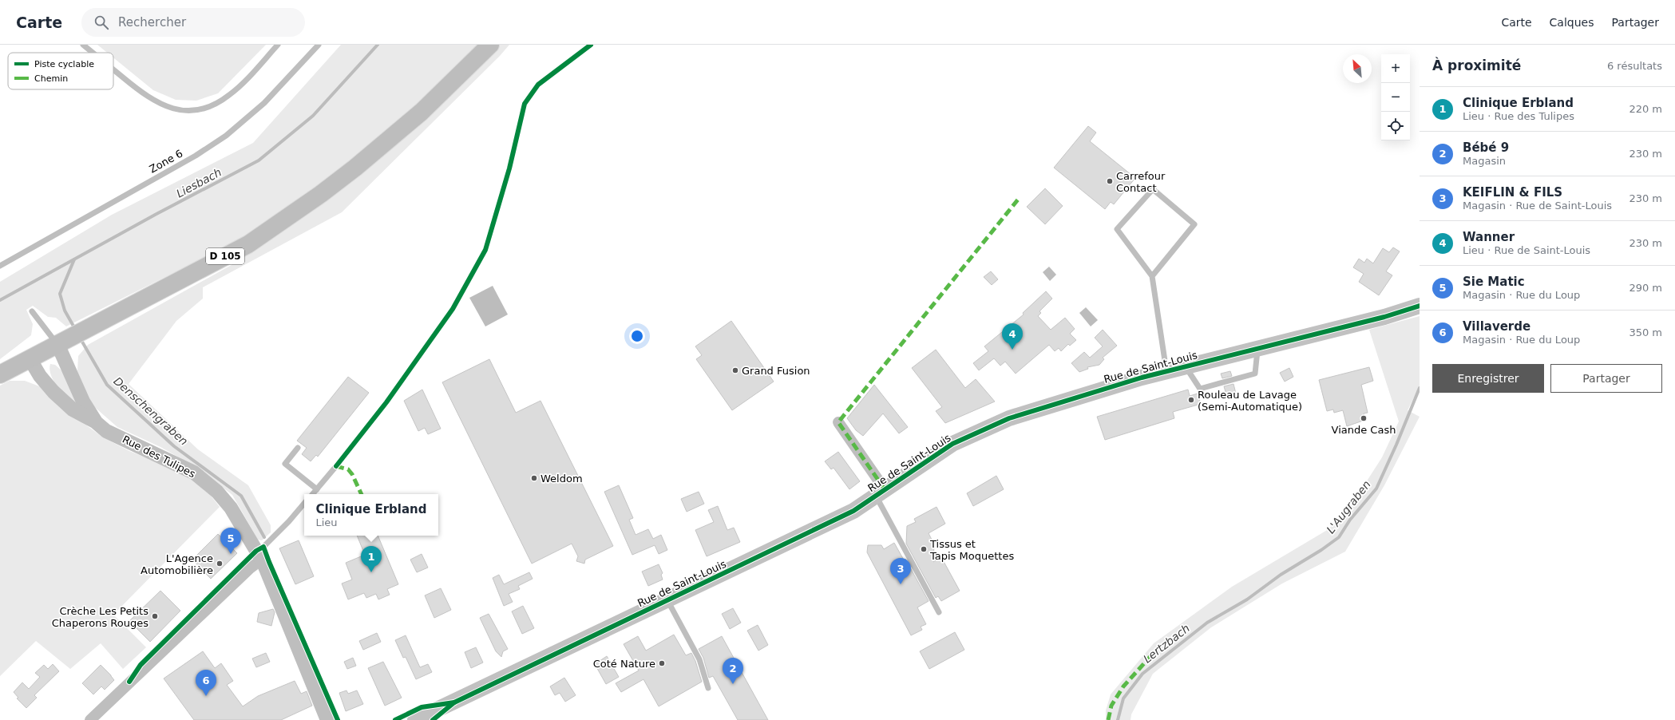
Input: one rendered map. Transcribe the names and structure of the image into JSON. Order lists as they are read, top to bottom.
{
  "streets": {
    "main road": ["D 105", "Rue de Saint-Louis"],
    "street": ["Rue des Tulipes"],
    "lane": ["Zone 6"]
  },
  "crossings": [
    ["D 105", "Rue des Tulipes"]
  ],
  "water": [
    "Liesbach",
    "Denschengraben",
    "L'Augraben",
    "Lertzbach"
  ],
  "places": [
    "Carrefour Contact",
    "Grand Fusion",
    "Rouleau de Lavage (Semi-Automatique)",
    "Viande Cash",
    "Weldom",
    "Tissus et Tapis Moquettes",
    "L'Agence Automobilière",
    "Crèche Les Petits Chaperons Rouges",
    "Coté Nature"
  ],
  "legend": ["Piste cyclable", "Chemin"],
  "north": "top left",
  "page": {
    "header": "Carte",
    "search": "Rechercher",
    "nav": ["Carte", "Calques", "Partager"],
    "heading": ["À proximité", "6 résultats"],
    "map_buttons": ["+", "−"],
    "list": [
      {
        "mark": "1",
        "name": "Clinique Erbland",
        "note": "Lieu · Rue des Tulipes",
        "value": "220 m"
      },
      {
        "mark": "2",
        "name": "Bébé 9",
        "note": "Magasin",
        "value": "230 m"
      },
      {
        "mark": "3",
        "name": "KEIFLIN & FILS",
        "note": "Magasin · Rue de Saint-Louis",
        "value": "230 m"
      },
      {
        "mark": "4",
        "name": "Wanner",
        "note": "Lieu · Rue de Saint-Louis",
        "value": "230 m"
      },
      {
        "mark": "5",
        "name": "Sie Matic",
        "note": "Magasin · Rue du Loup",
        "value": "290 m"
      },
      {
        "mark": "6",
        "name": "Villaverde",
        "note": "Magasin · Rue du Loup",
        "value": "350 m"
      }
    ],
    "pins": [
      "4",
      "5",
      "1",
      "3",
      "2",
      "6"
    ],
    "buttons": ["Enregistrer", "Partager"],
    "popup": ["Clinique Erbland", "Lieu"]
  }
}
